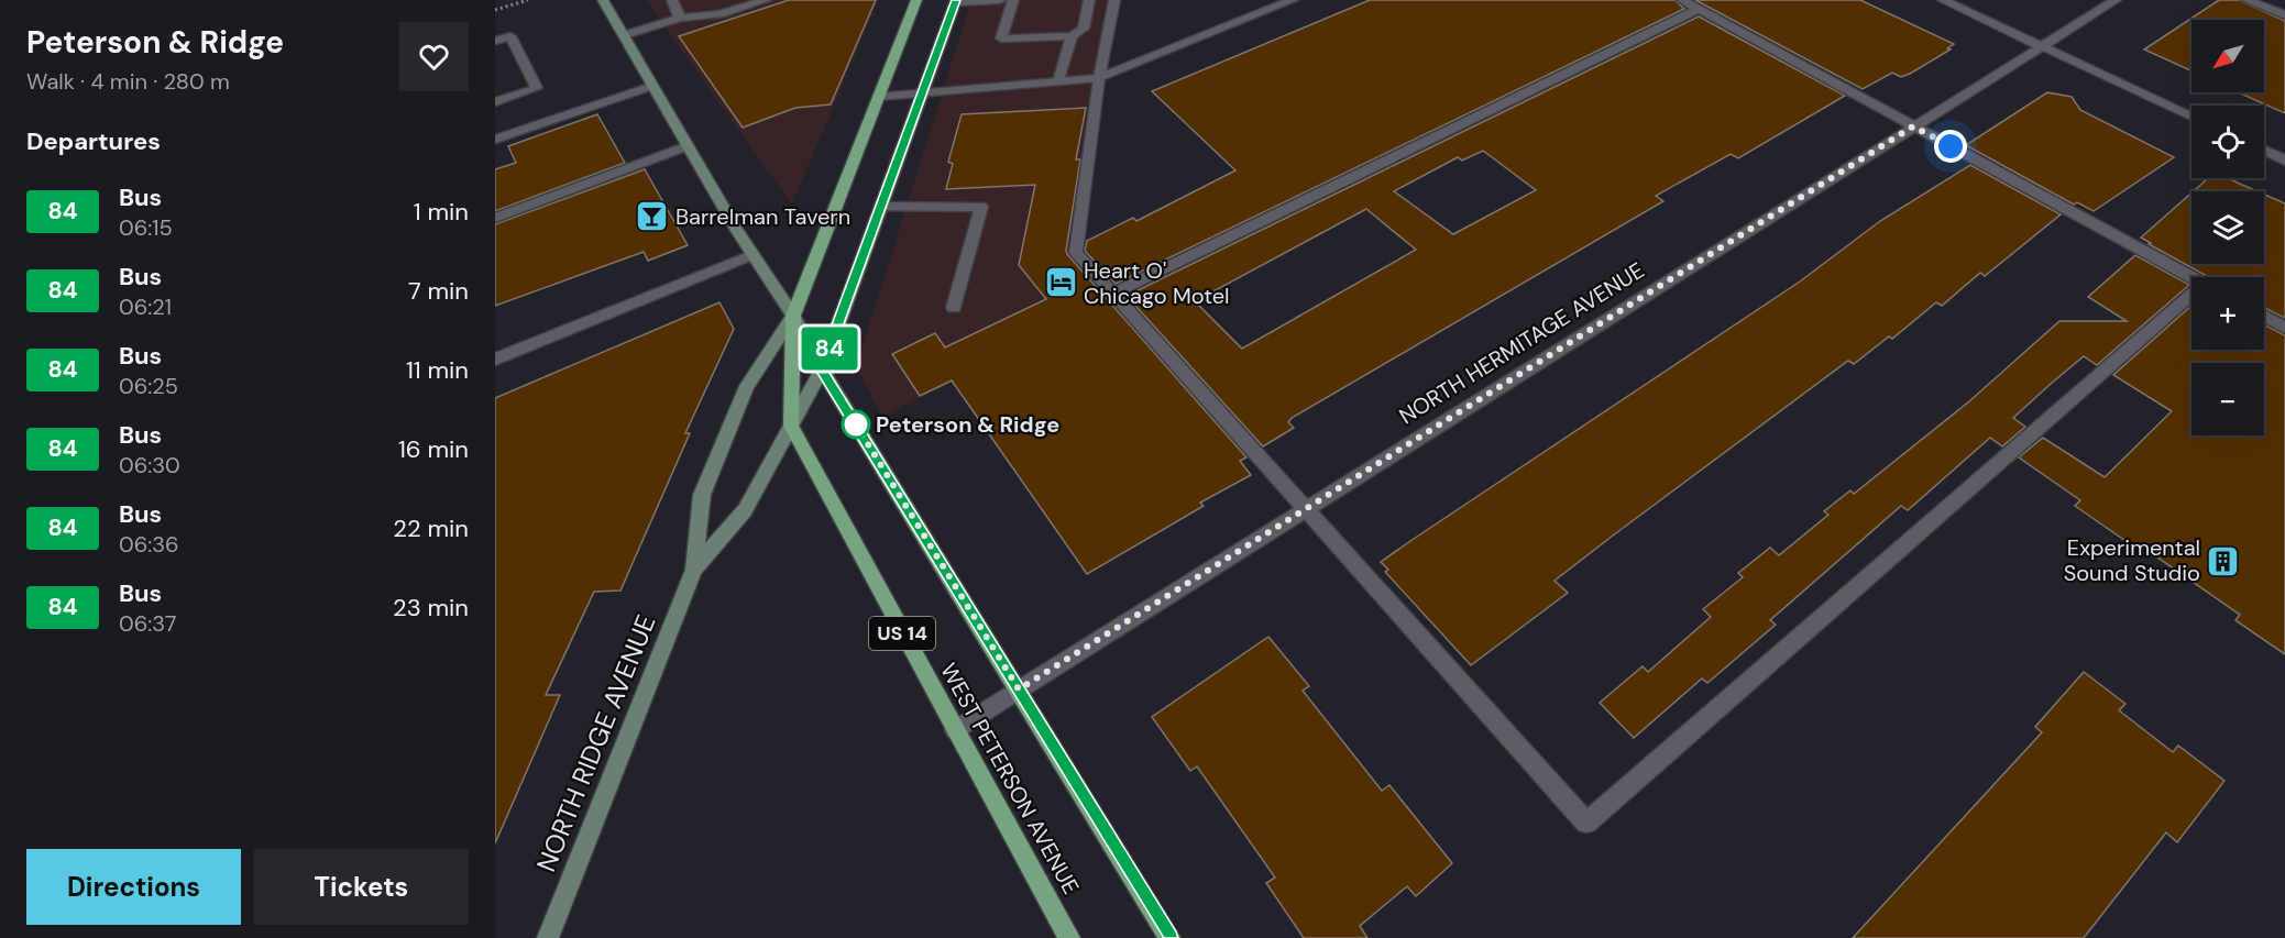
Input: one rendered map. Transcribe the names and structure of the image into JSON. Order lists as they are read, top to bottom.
{
  "streets": {
    "main road": ["US 14", "NORTH RIDGE AVENUE", "WEST PETERSON AVENUE"],
    "street": ["NORTH HERMITAGE AVENUE"]
  },
  "crossings": [
    ["NORTH HERMITAGE AVENUE", "WEST PETERSON AVENUE"],
    ["NORTH RIDGE AVENUE", "WEST PETERSON AVENUE"]
  ],
  "places": {
    "bar": ["Barrelman Tavern"],
    "hotel": ["Heart O' Chicago Motel"],
    "other": ["Peterson & Ridge"],
    "building": ["Experimental Sound Studio"]
  },
  "lines": ["bus line 84"],
  "north": "bottom left",
  "page": {
    "heading": [
      ["Peterson & Ridge", "Walk · 4 min · 280 m"],
      "Departures"
    ],
    "on_map": "84",
    "map_buttons": ["+", "−"],
    "list": [
      {
        "mark": "84",
        "name": "Bus",
        "note": "06:15",
        "value": "1 min"
      },
      {
        "mark": "84",
        "name": "Bus",
        "note": "06:21",
        "value": "7 min"
      },
      {
        "mark": "84",
        "name": "Bus",
        "note": "06:25",
        "value": "11 min"
      },
      {
        "mark": "84",
        "name": "Bus",
        "note": "06:30",
        "value": "16 min"
      },
      {
        "mark": "84",
        "name": "Bus",
        "note": "06:36",
        "value": "22 min"
      },
      {
        "mark": "84",
        "name": "Bus",
        "note": "06:37",
        "value": "23 min"
      }
    ],
    "buttons": ["Directions", "Tickets"]
  }
}
